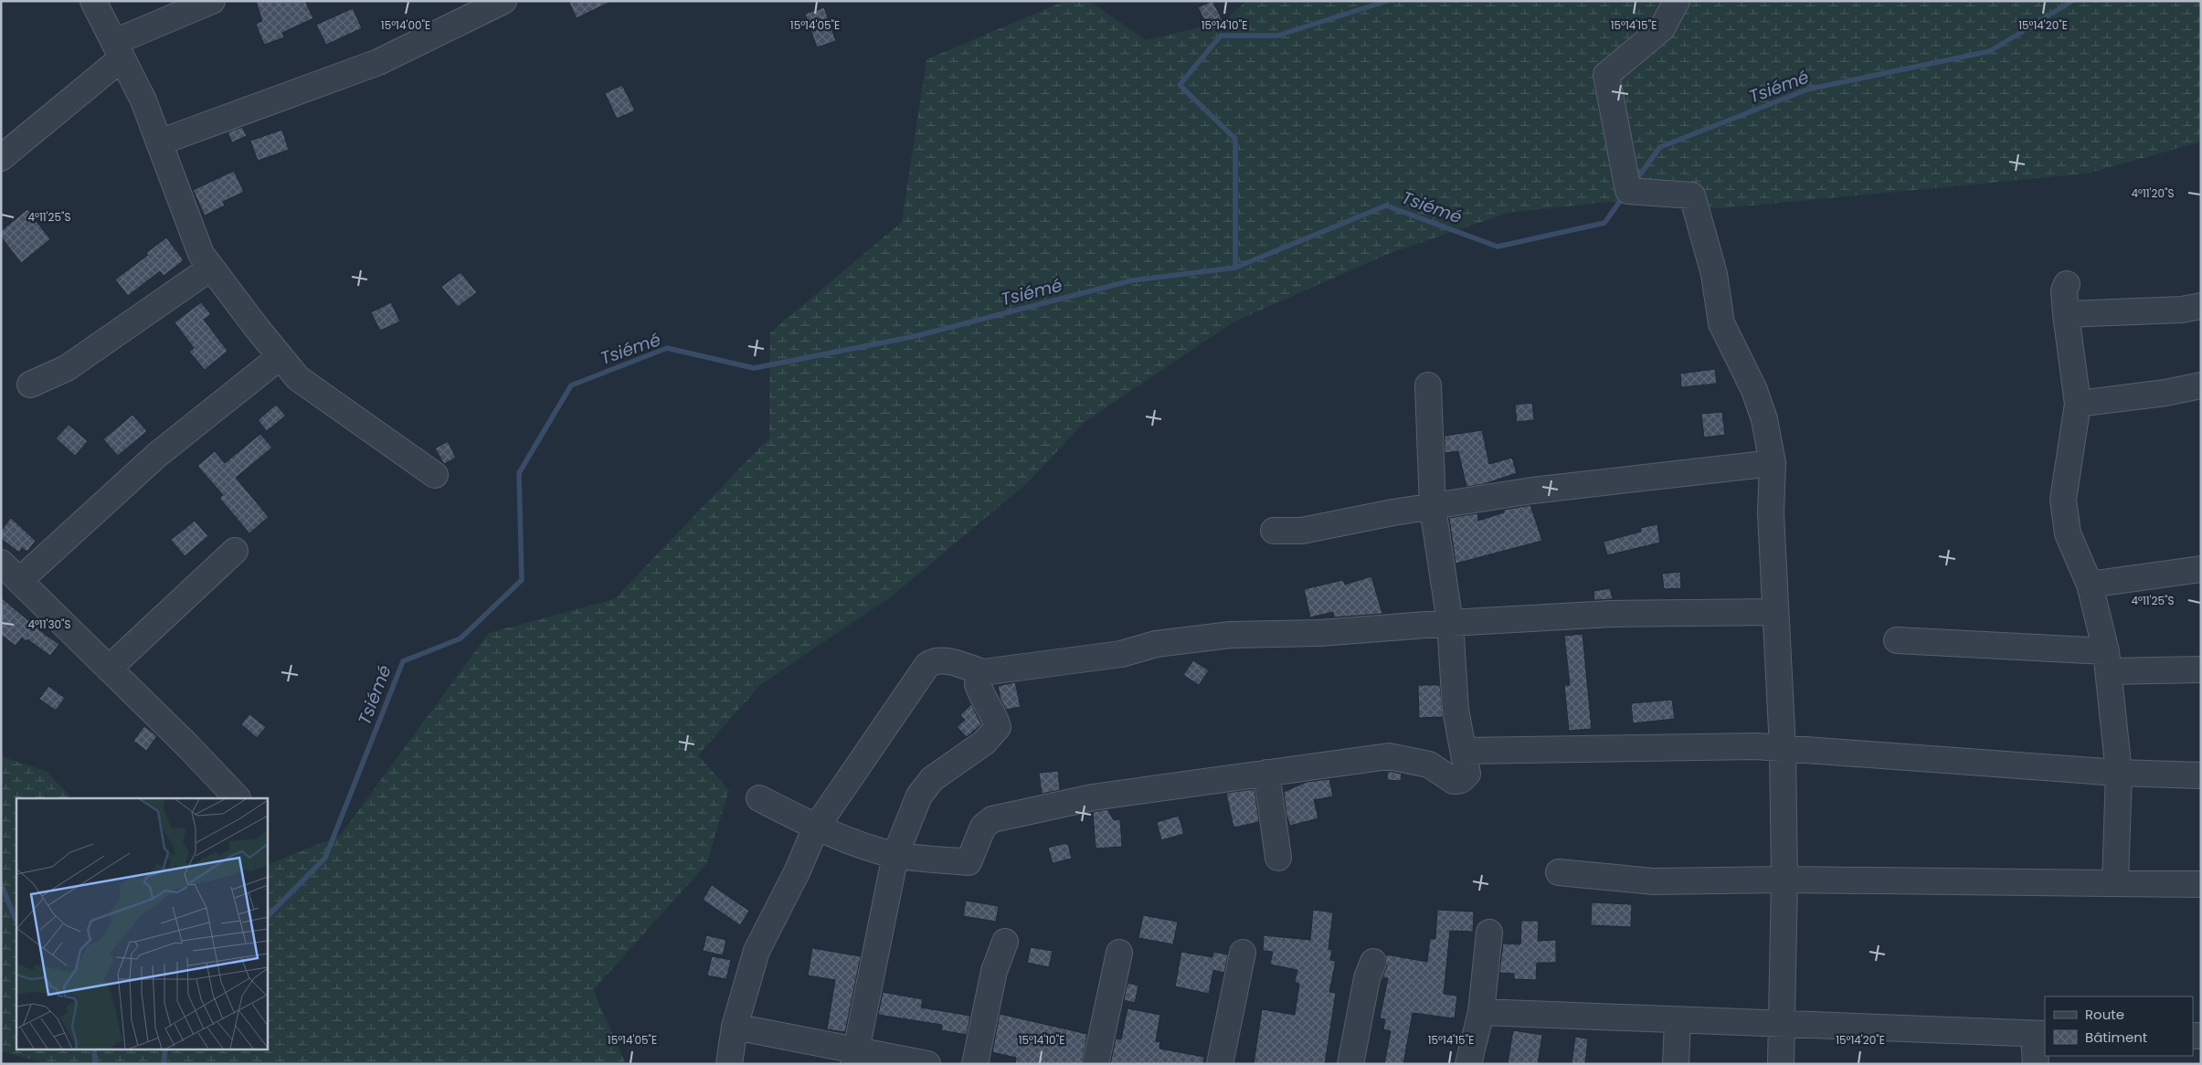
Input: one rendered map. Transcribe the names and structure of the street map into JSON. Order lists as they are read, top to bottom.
{
  "water": ["Tsiémé"],
  "legend": ["Route", "Bâtiment"],
  "coordinates": [
    "15°14'00\"E",
    "15°14'05\"E",
    "15°14'10\"E",
    "15°14'15\"E",
    "15°14'20\"E",
    "4°11'20\"S",
    "4°11'25\"S",
    "4°11'30\"S"
  ]
}
